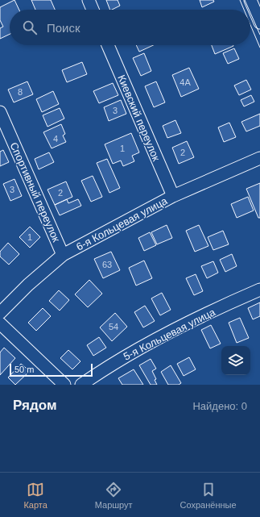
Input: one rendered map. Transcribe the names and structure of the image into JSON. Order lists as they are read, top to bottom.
{
  "streets": {
    "street": [
      "Киевский переулок",
      "Спортивный переулок",
      "6-я Кольцевая улица",
      "5-я Кольцевая улица"
    ]
  },
  "crossings": [
    ["Киевский переулок", "6-я Кольцевая улица"],
    ["Спортивный переулок", "6-я Кольцевая улица"]
  ],
  "house_numbers": [
    "4А",
    "8",
    "3",
    "4",
    "1",
    "2",
    "3",
    "2",
    "1",
    "63",
    "54"
  ],
  "scale_bar": "50 m",
  "page": {
    "search": "Поиск",
    "scale": "50 m",
    "heading": ["Рядом", "Найдено: 0"],
    "nav": ["Карта", "Маршрут", "Сохранённые"]
  }
}
